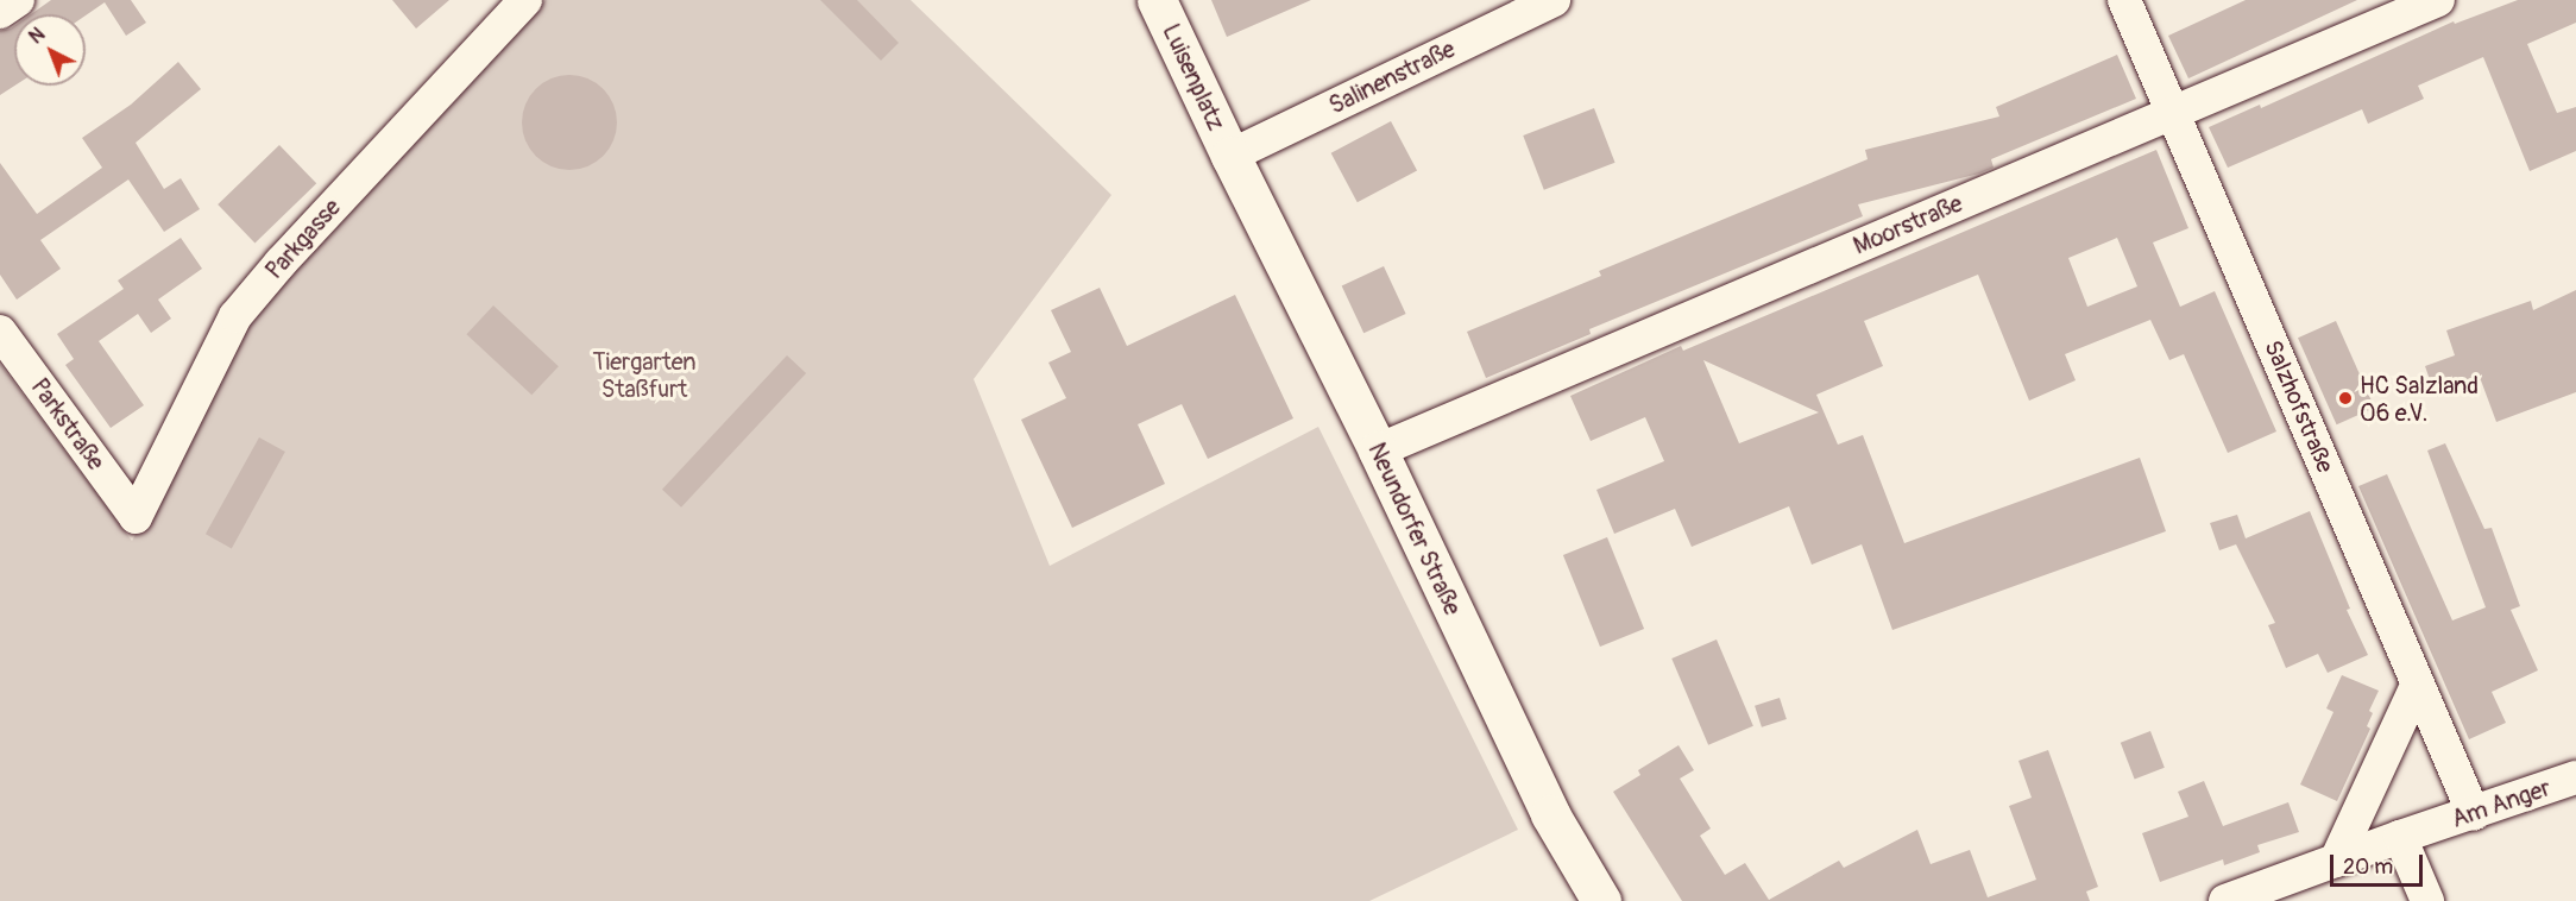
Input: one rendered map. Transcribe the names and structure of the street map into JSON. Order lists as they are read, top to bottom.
{
  "streets": {
    "main road": ["Luisenplatz", "Neundorfer Straße"],
    "street": [
      "Salinenstraße",
      "Moorstraße",
      "Parkgasse",
      "Salzhofstraße",
      "Parkstraße",
      "Am Anger"
    ]
  },
  "crossings": [
    ["Luisenplatz", "Salinenstraße"],
    ["Luisenplatz", "Neundorfer Straße"],
    ["Salinenstraße", "Neundorfer Straße"],
    ["Moorstraße", "Salzhofstraße"],
    ["Moorstraße", "Neundorfer Straße"],
    ["Parkgasse", "Parkstraße"],
    ["Salzhofstraße", "Am Anger"]
  ],
  "parks": ["Tiergarten Staßfurt"],
  "places": ["HC Salzland 06 e.V."],
  "scale_bar": "20 m",
  "north": "top left"
}
